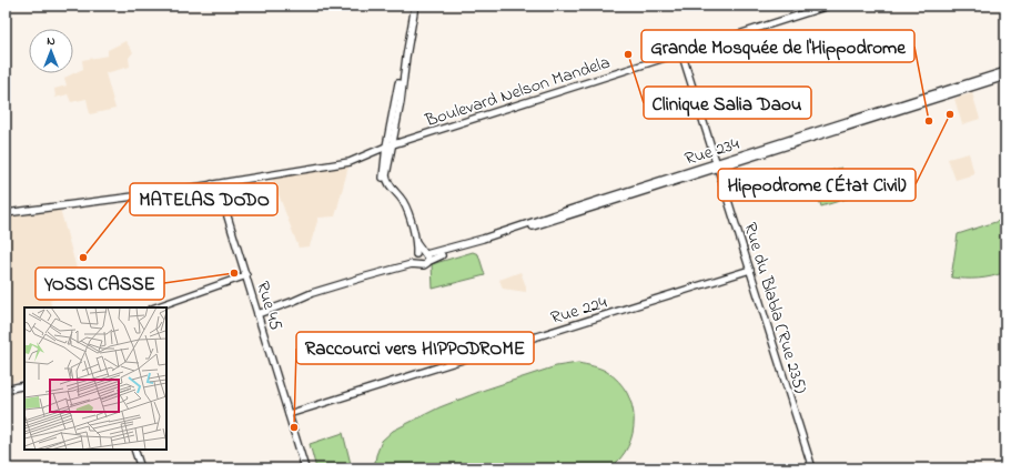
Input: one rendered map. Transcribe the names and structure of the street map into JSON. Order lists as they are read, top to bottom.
{
  "streets": {
    "street": [
      "Boulevard Nelson Mandela",
      "Rue 234",
      "Rue 45",
      "Rue du Blabla (Rue 235)",
      "Rue 224"
    ]
  },
  "crossings": [
    ["Boulevard Nelson Mandela", "Rue 45"],
    ["Boulevard Nelson Mandela", "Rue du Blabla (Rue 235)"],
    ["Rue 234", "Rue du Blabla (Rue 235)"],
    ["Rue 45", "Rue 224"],
    ["Rue du Blabla (Rue 235)", "Rue 224"]
  ],
  "places": [
    "Clinique Salia Daou",
    "Hippodrome (État Civil)",
    "Grande Mosquée de l'Hippodrome",
    "MATELAS DODO",
    "YOSSI CASSE",
    "Raccourci vers HIPPODROME"
  ],
  "north": "top"
}
